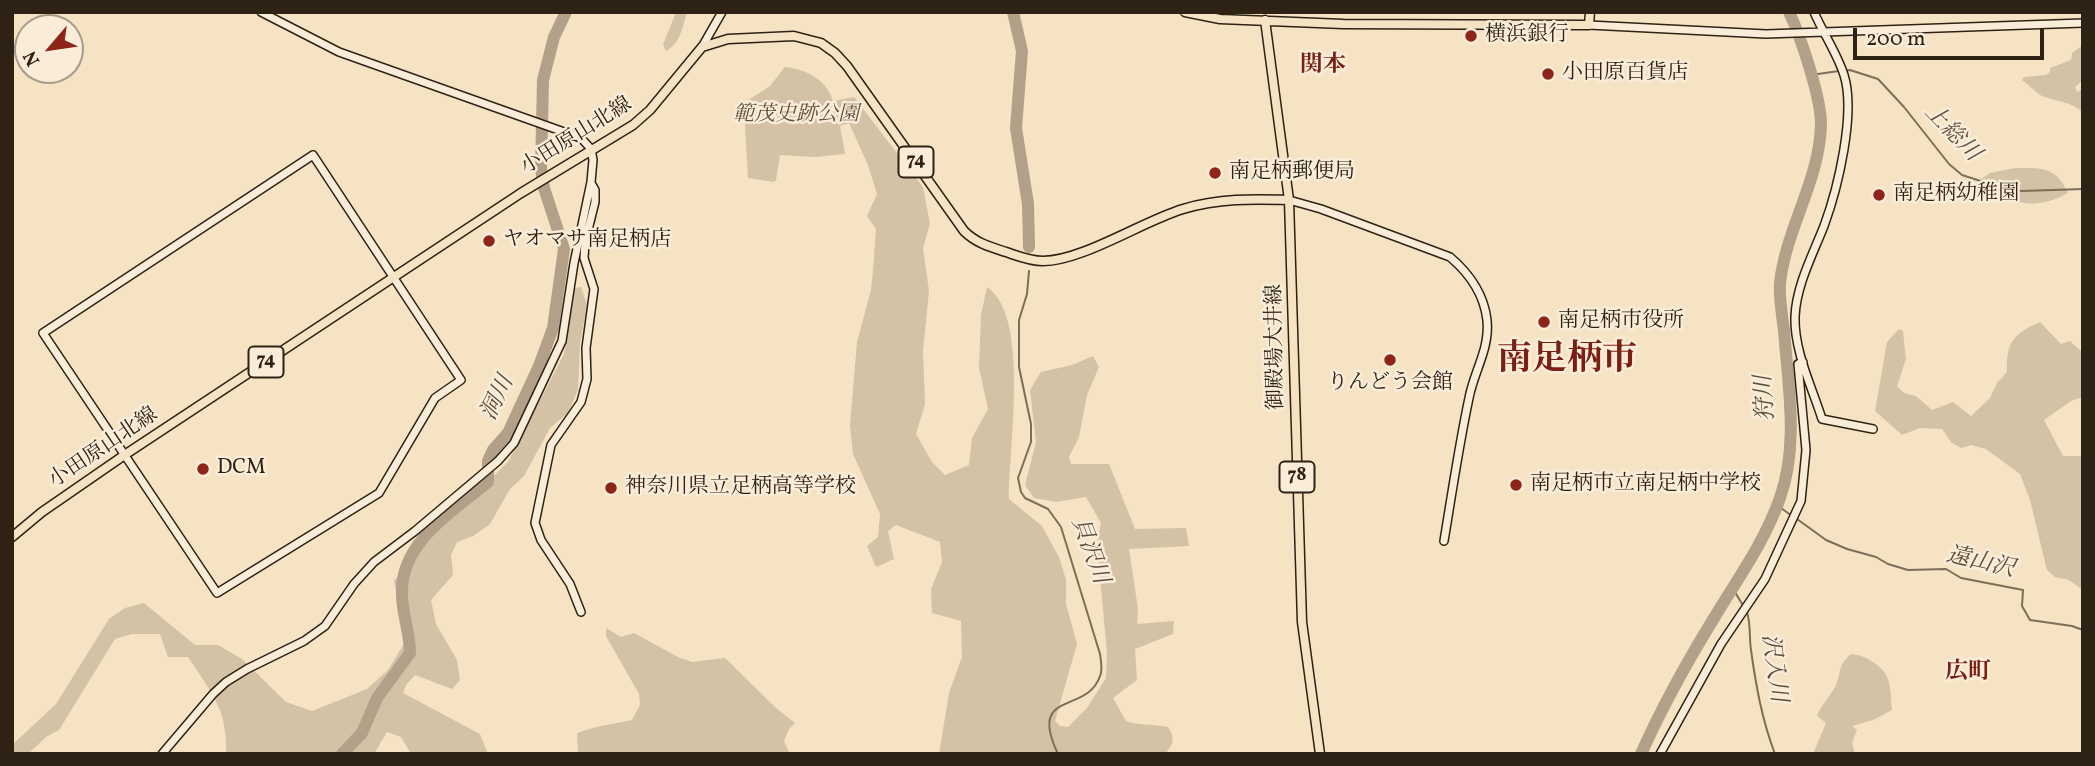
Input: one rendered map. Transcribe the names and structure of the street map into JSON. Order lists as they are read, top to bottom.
{
  "streets": {
    "main road": [
      "小田原山北線",
      "74",
      "御殿場大井線",
      "78"
    ]
  },
  "crossings": [
    ["小田原山北線", "74"],
    ["74", "御殿場大井線"]
  ],
  "districts": ["関本", "南足柄市", "広町"],
  "water": [
    "上総川",
    "狩川",
    "洞川",
    "貝沢川",
    "遠山沢",
    "沢入川"
  ],
  "parks": ["範茂史跡公園"],
  "places": [
    "横浜銀行",
    "小田原百貨店",
    "南足柄郵便局",
    "南足柄幼稚園",
    "ヤオマサ南足柄店",
    "南足柄市役所",
    "りんどう会館",
    "DCM",
    "南足柄市立南足柄中学校",
    "神奈川県立足柄高等学校"
  ],
  "scale_bar": "200 m",
  "north": "bottom left"
}
